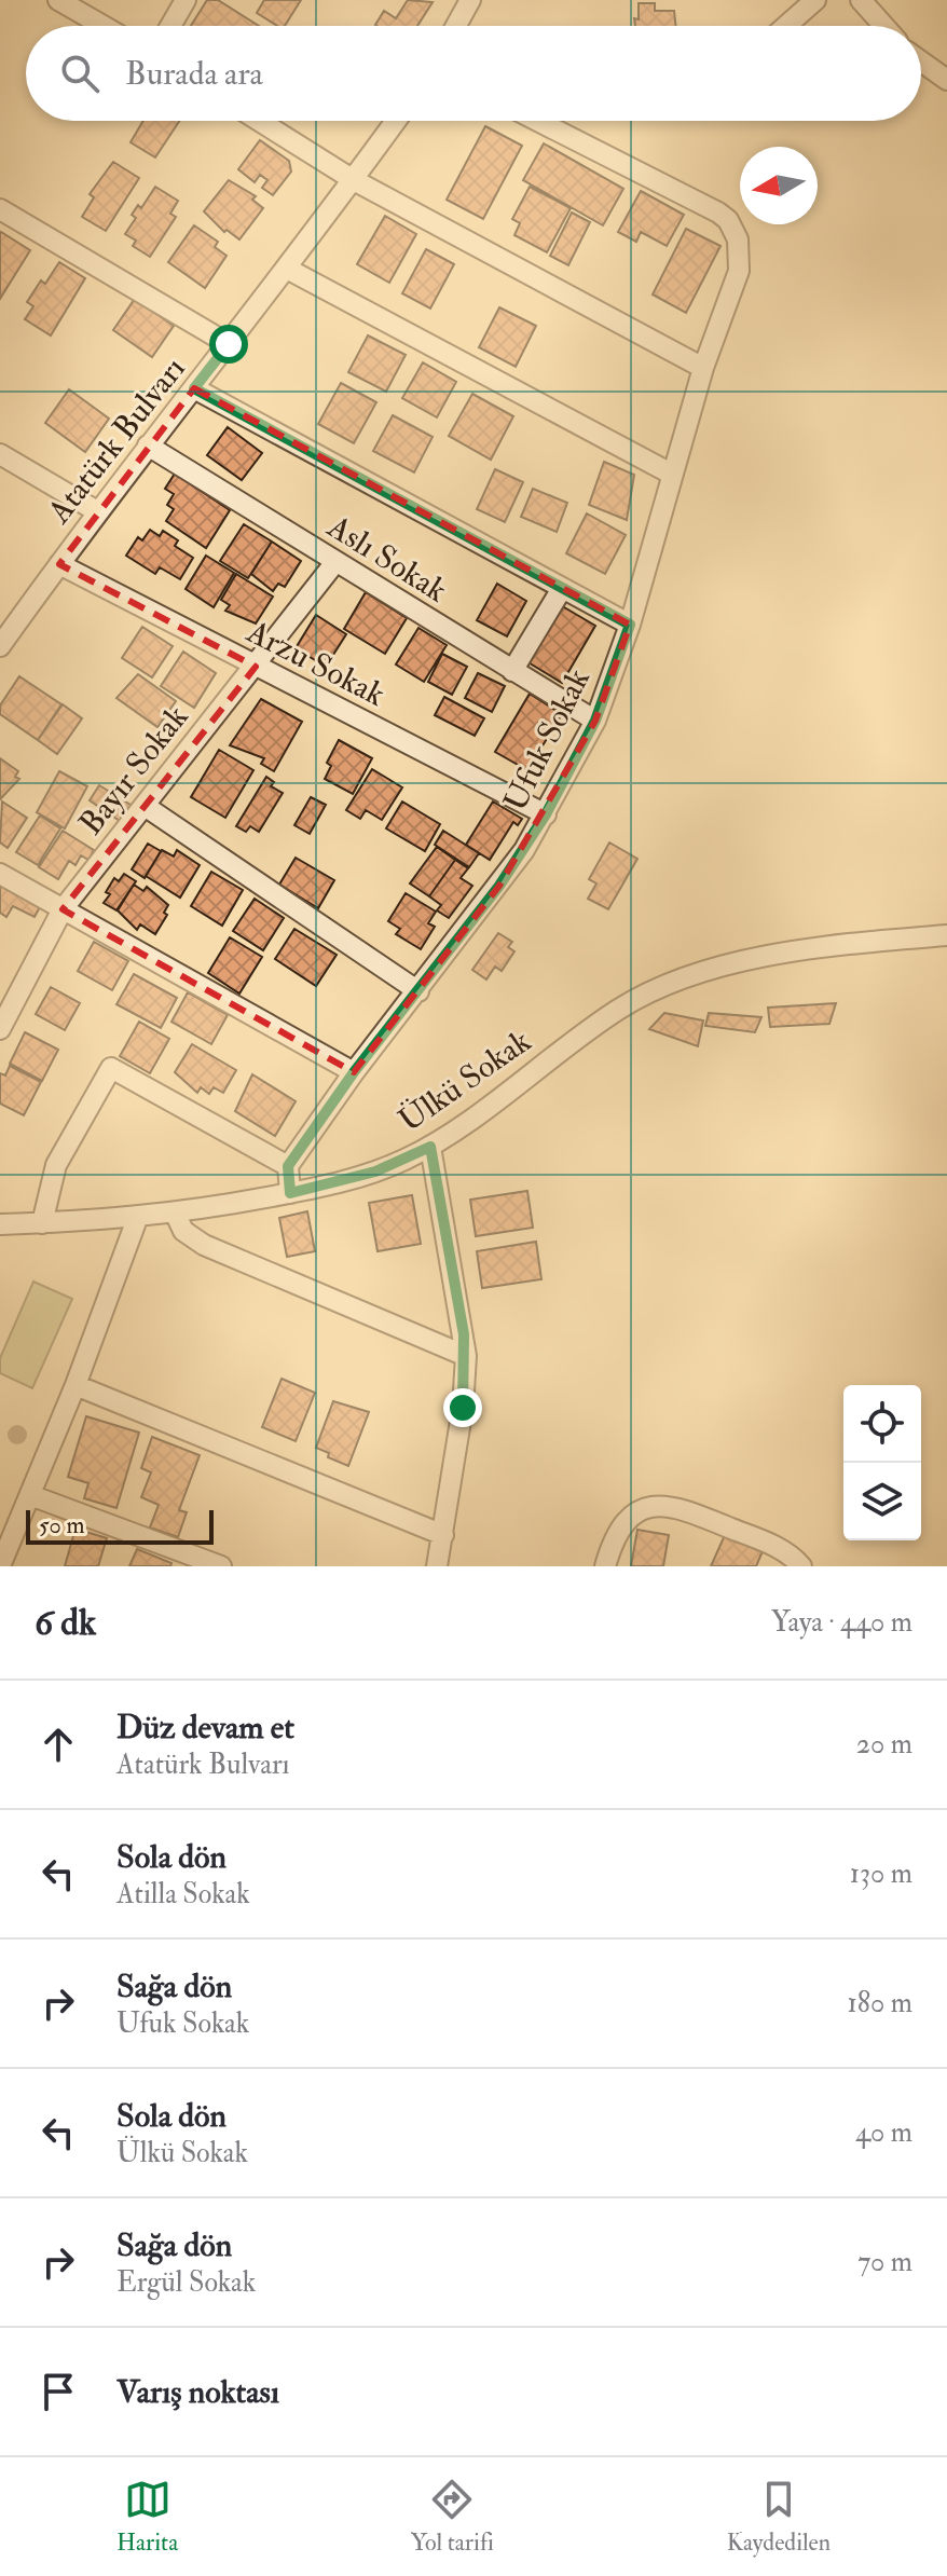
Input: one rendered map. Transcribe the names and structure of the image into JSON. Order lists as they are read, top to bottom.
{
  "streets": {
    "street": [
      "Atatürk Bulvarı",
      "Aslı Sokak",
      "Arzu Sokak",
      "Ufuk Sokak",
      "Bayır Sokak",
      "Ülkü Sokak"
    ]
  },
  "crossings": [
    ["Atatürk Bulvarı", "Aslı Sokak"],
    ["Atatürk Bulvarı", "Arzu Sokak"],
    ["Aslı Sokak", "Ufuk Sokak"],
    ["Aslı Sokak", "Bayır Sokak"],
    ["Arzu Sokak", "Ufuk Sokak"],
    ["Arzu Sokak", "Bayır Sokak"]
  ],
  "scale_bar": "50 m",
  "north": "left",
  "page": {
    "search": "Burada ara",
    "scale": "50 m",
    "heading": ["6 dk", "Yaya · 440 m"],
    "list": [
      ["Düz devam et", "Atatürk Bulvarı", "20 m"],
      ["Sola dön", "Atilla Sokak", "130 m"],
      ["Sağa dön", "Ufuk Sokak", "180 m"],
      ["Sola dön", "Ülkü Sokak", "40 m"],
      ["Sağa dön", "Ergül Sokak", "70 m"],
      "Varış noktası"
    ],
    "nav": ["Harita", "Yol tarifi", "Kaydedilen"]
  }
}
